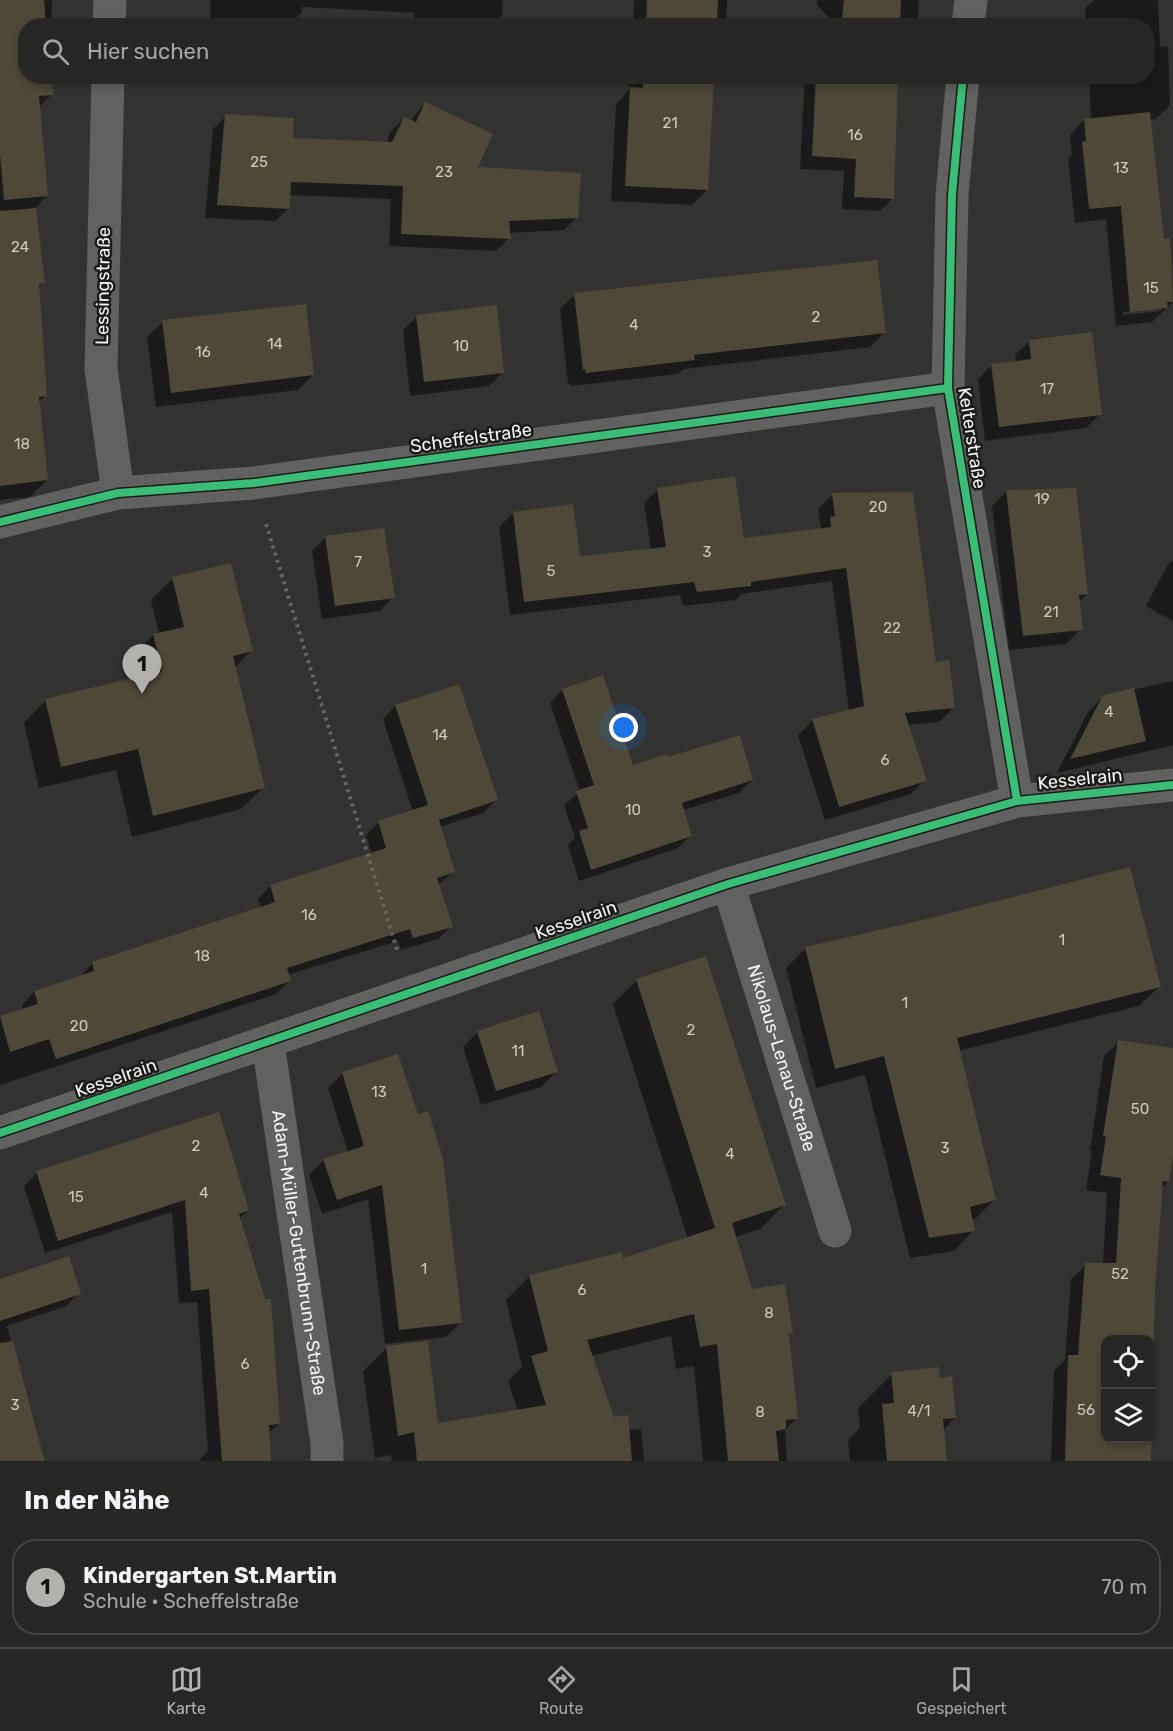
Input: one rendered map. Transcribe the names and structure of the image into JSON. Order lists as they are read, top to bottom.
{
  "streets": {
    "street": [
      "Lessingstraße",
      "Scheffelstraße",
      "Kelterstraße",
      "Kesselrain",
      "Nikolaus-Lenau-Straße",
      "Adam-Müller-Guttenbrunn-Straße"
    ]
  },
  "crossings": [
    ["Lessingstraße", "Scheffelstraße"],
    ["Scheffelstraße", "Kelterstraße"],
    ["Kelterstraße", "Kesselrain"],
    ["Kesselrain", "Nikolaus-Lenau-Straße"],
    ["Kesselrain", "Adam-Müller-Guttenbrunn-Straße"]
  ],
  "house_numbers": [
    "21",
    "16",
    "25",
    "13",
    "23",
    "24",
    "15",
    "2",
    "4",
    "14",
    "10",
    "16",
    "17",
    "18",
    "19",
    "20",
    "3",
    "7",
    "5",
    "21",
    "22",
    "4",
    "14",
    "6",
    "10",
    "16",
    "1",
    "18",
    "1",
    "20",
    "2",
    "11",
    "13",
    "50",
    "2",
    "3",
    "4",
    "4",
    "15",
    "1",
    "52",
    "6",
    "8",
    "6",
    "3",
    "56",
    "4/1",
    "8"
  ],
  "page": {
    "search": "Hier suchen",
    "pins": "1",
    "heading": "In der Nähe",
    "list": [
      {
        "mark": "1",
        "name": "Kindergarten St.Martin",
        "note": "Schule · Scheffelstraße",
        "value": "70 m"
      }
    ],
    "nav": ["Karte", "Route", "Gespeichert"]
  }
}
